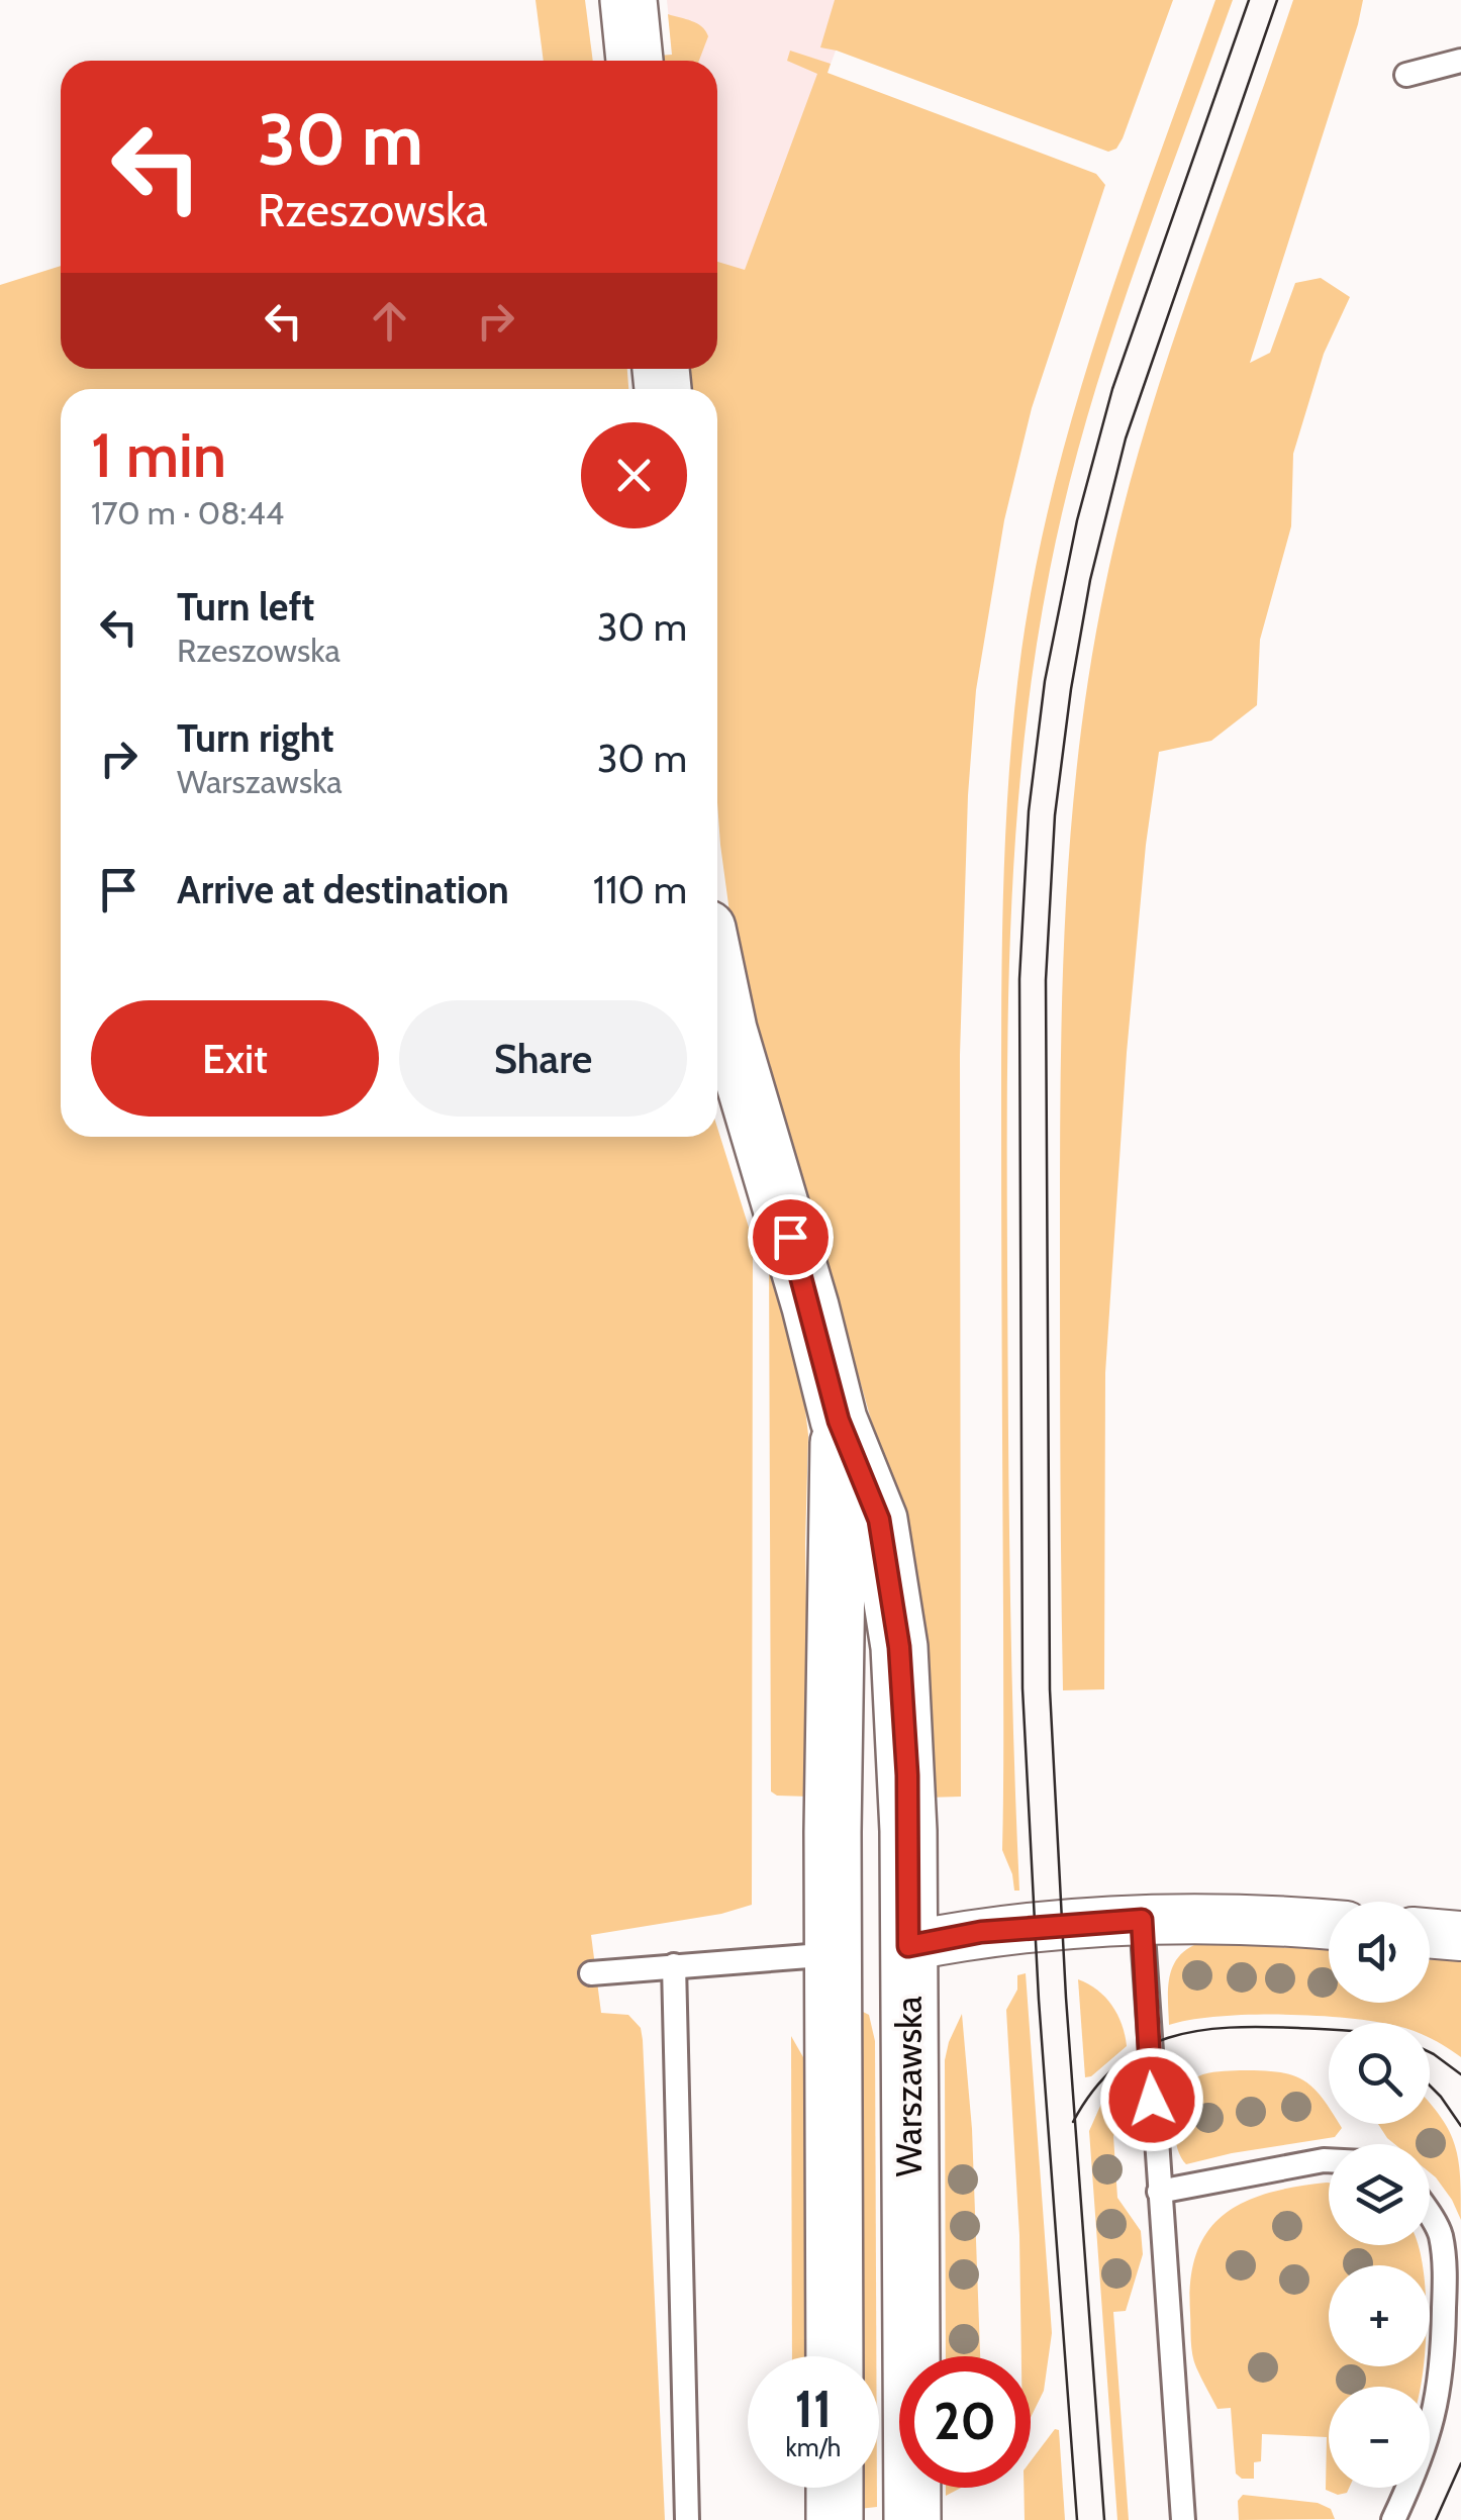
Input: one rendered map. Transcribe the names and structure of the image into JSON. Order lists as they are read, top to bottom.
{
  "streets": {
    "street": ["Warszawska"]
  },
  "page": {
    "turn": ["30 m", "Rzeszowska"],
    "heading": ["1 min", "170 m · 08:44"],
    "list": [
      {
        "name": "Turn left",
        "note": "Rzeszowska",
        "value": "30 m"
      },
      {
        "name": "Turn right",
        "note": "Warszawska",
        "value": "30 m"
      },
      {
        "name": "Arrive at destination",
        "value": "110 m"
      }
    ],
    "buttons": ["Exit", "Share"],
    "map_buttons": ["+", "−"],
    "speed": "11 km/h",
    "limit": "20"
  }
}
